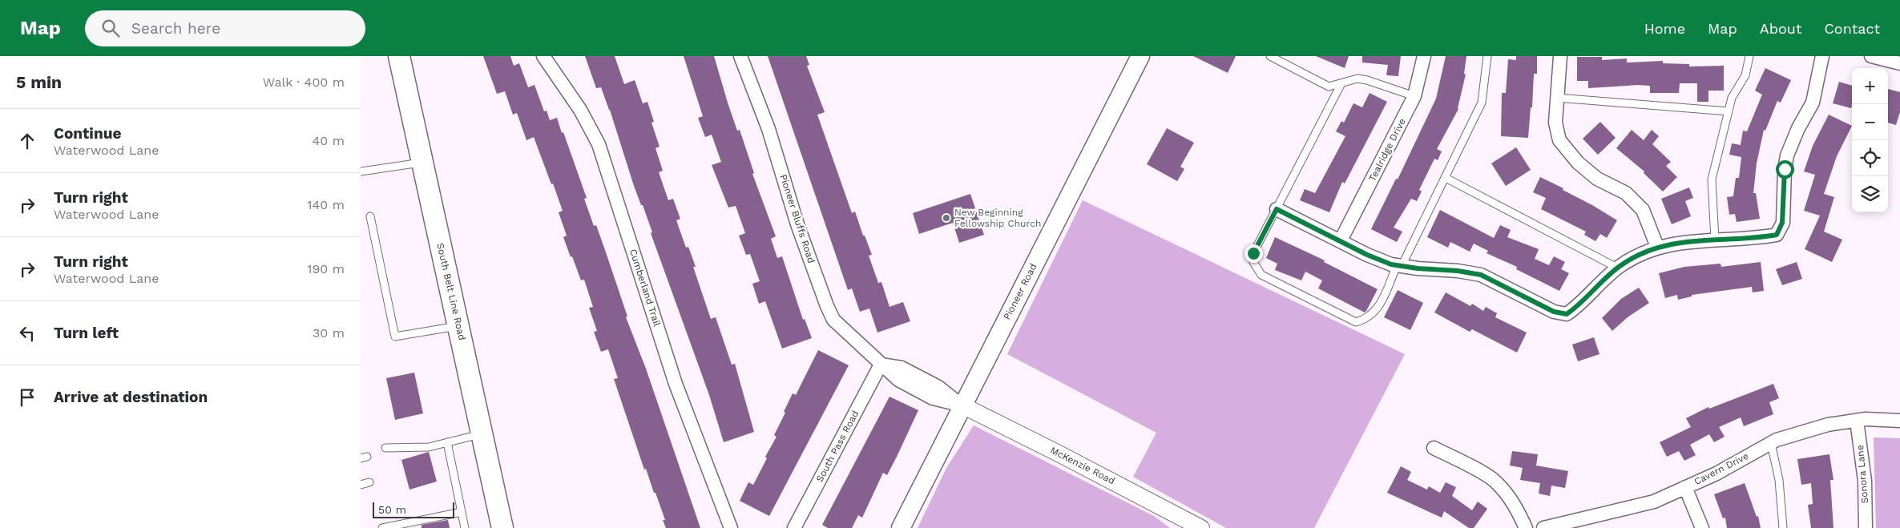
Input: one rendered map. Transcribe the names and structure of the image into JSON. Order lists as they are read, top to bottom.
{
  "streets": {
    "main road": ["South Belt Line Road", "Pioneer Road"],
    "street": [
      "Tealridge Drive",
      "Pioneer Bluffs Road",
      "Cumberland Trail",
      "South Pass Road",
      "McKenzie Road",
      "Cavern Drive",
      "Sonora Lane"
    ]
  },
  "crossings": [
    ["Pioneer Bluffs Road", "Pioneer Road"],
    ["Pioneer Bluffs Road", "South Pass Road"],
    ["Pioneer Bluffs Road", "McKenzie Road"],
    ["Pioneer Road", "McKenzie Road"],
    ["Cavern Drive", "Sonora Lane"]
  ],
  "places": ["New Beginning Fellowship Church"],
  "scale_bar": "50 m",
  "page": {
    "header": "Map",
    "search": "Search here",
    "nav": [
      "Home",
      "Map",
      "About",
      "Contact"
    ],
    "heading": ["5 min", "Walk · 400 m"],
    "map_buttons": ["+", "−"],
    "list": [
      ["Continue", "Waterwood Lane", "40 m"],
      ["Turn right", "Waterwood Lane", "140 m"],
      ["Turn right", "Waterwood Lane", "190 m"],
      ["Turn left", "30 m"],
      "Arrive at destination"
    ],
    "scale": "50 m"
  }
}
